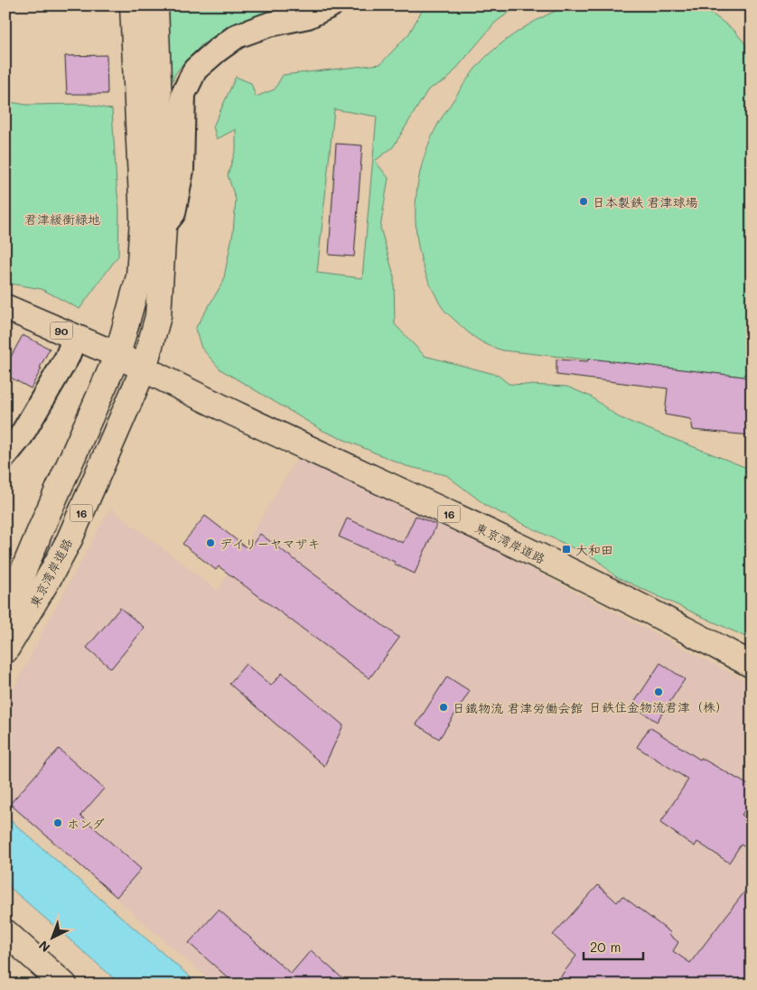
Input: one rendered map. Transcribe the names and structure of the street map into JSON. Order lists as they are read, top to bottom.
{
  "streets": {
    "main road": ["90", "16", "東京湾岸道路"]
  },
  "crossings": [
    ["90", "東京湾岸道路"]
  ],
  "parks": ["君津緩衝緑地"],
  "places": {
    "other": [
      "日本製鉄 君津球場",
      "デイリーヤマザキ",
      "日鉄住金物流君津（株）",
      "日鐵物流 君津労働会館",
      "ホンダ"
    ],
    "transit": ["大和田"]
  },
  "scale_bar": "20 m",
  "north": "bottom left"
}
